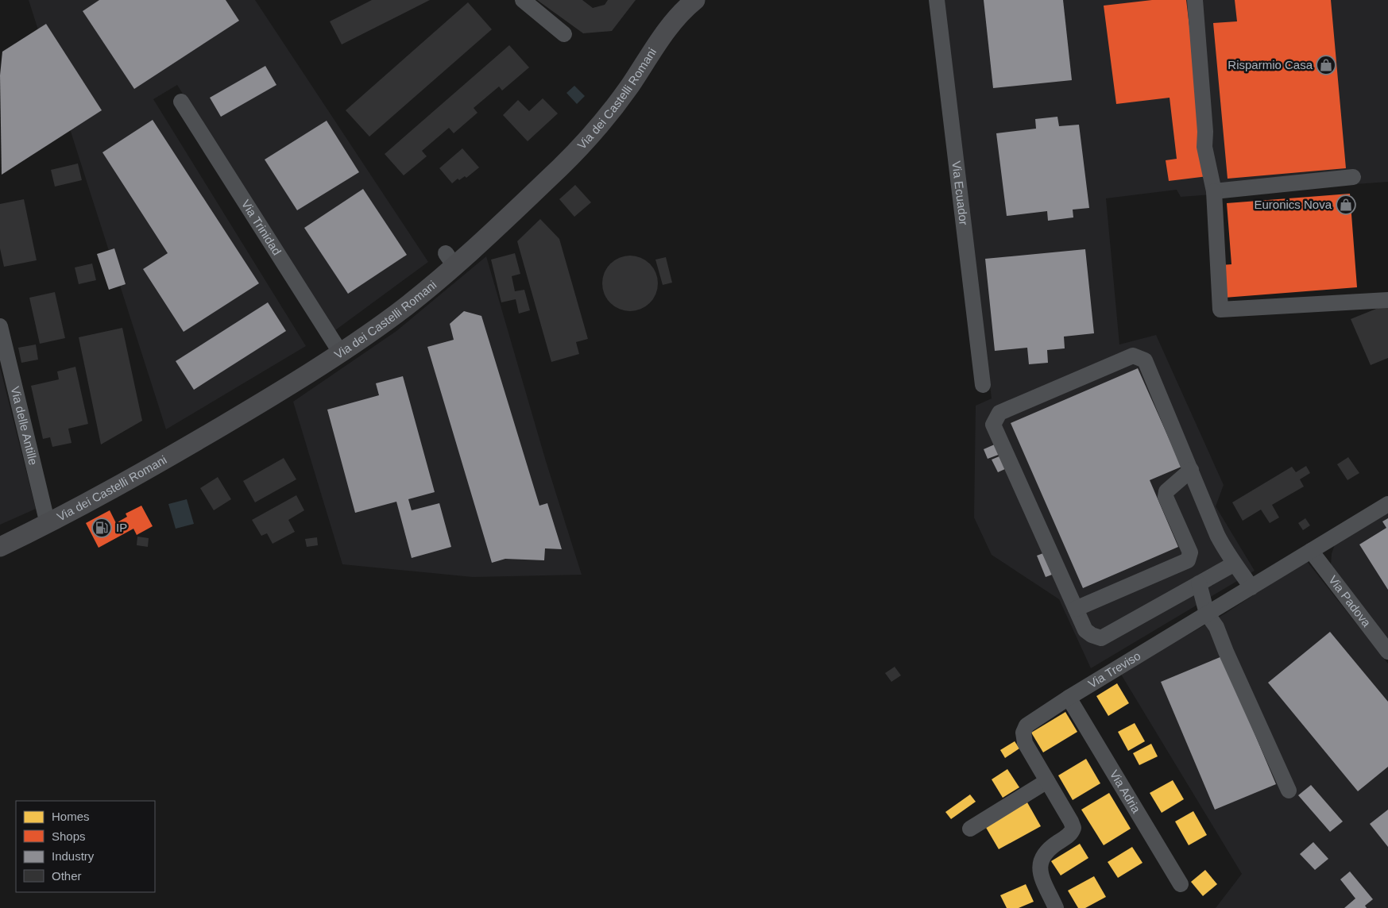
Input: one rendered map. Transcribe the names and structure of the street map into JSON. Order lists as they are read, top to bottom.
{
  "streets": {
    "main road": ["Via dei Castelli Romani"],
    "street": [
      "Via Ecuador",
      "Via Trinidad",
      "Via delle Antille",
      "Via Padova",
      "Via Treviso",
      "Via Adria"
    ]
  },
  "crossings": [
    ["Via dei Castelli Romani", "Via Trinidad"],
    ["Via dei Castelli Romani", "Via delle Antille"],
    ["Via Padova", "Via Treviso"],
    ["Via Treviso", "Via Adria"]
  ],
  "places": {
    "shop": ["Risparmio Casa", "Euronics Nova"],
    "fuel station": ["IP"]
  },
  "legend": [
    "Homes",
    "Shops",
    "Industry",
    "Other"
  ]
}
